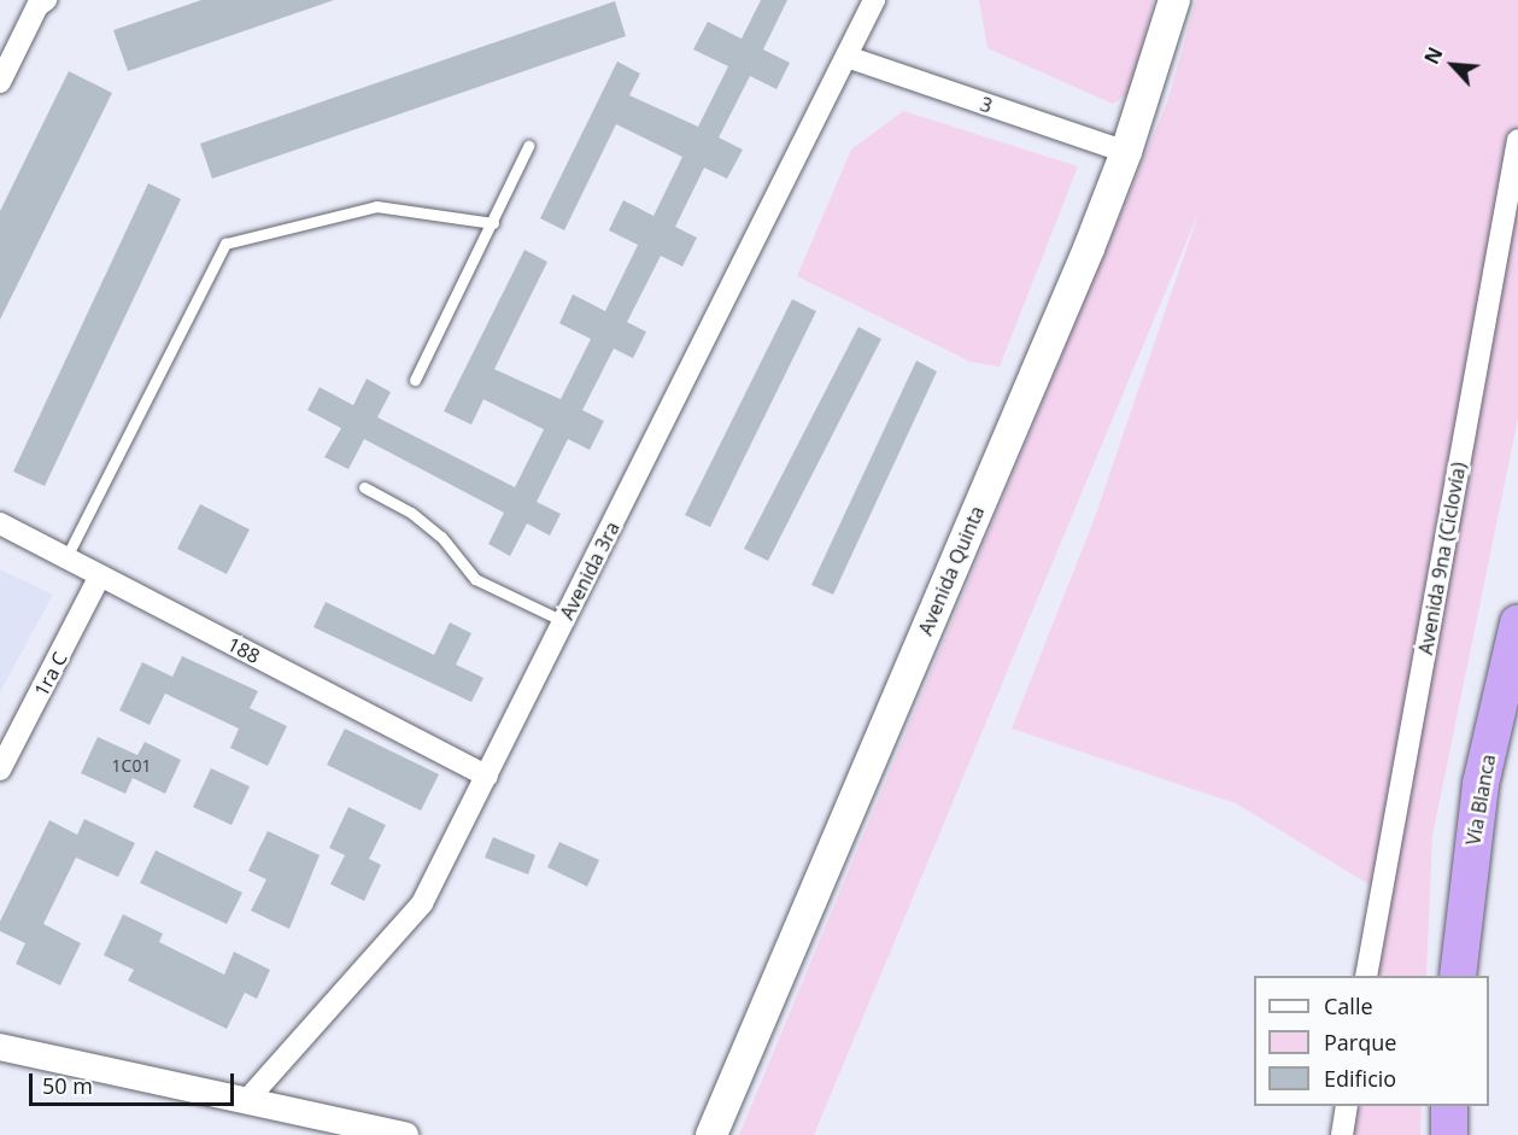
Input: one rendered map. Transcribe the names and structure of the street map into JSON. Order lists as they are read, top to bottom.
{
  "streets": {
    "highway": ["Vía Blanca"],
    "main road": ["Avenida Quinta"],
    "street": [
      "3",
      "Avenida 9na (Ciclovía)",
      "Avenida 3ra",
      "188",
      "1ra C"
    ]
  },
  "crossings": [
    ["3", "Avenida 3ra"],
    ["3", "Avenida Quinta"],
    ["Avenida 3ra", "188"],
    ["188", "1ra C"]
  ],
  "house_numbers": ["1C01"],
  "legend": ["Calle", "Parque", "Edificio"],
  "scale_bar": "50 m",
  "north": "top left"
}
